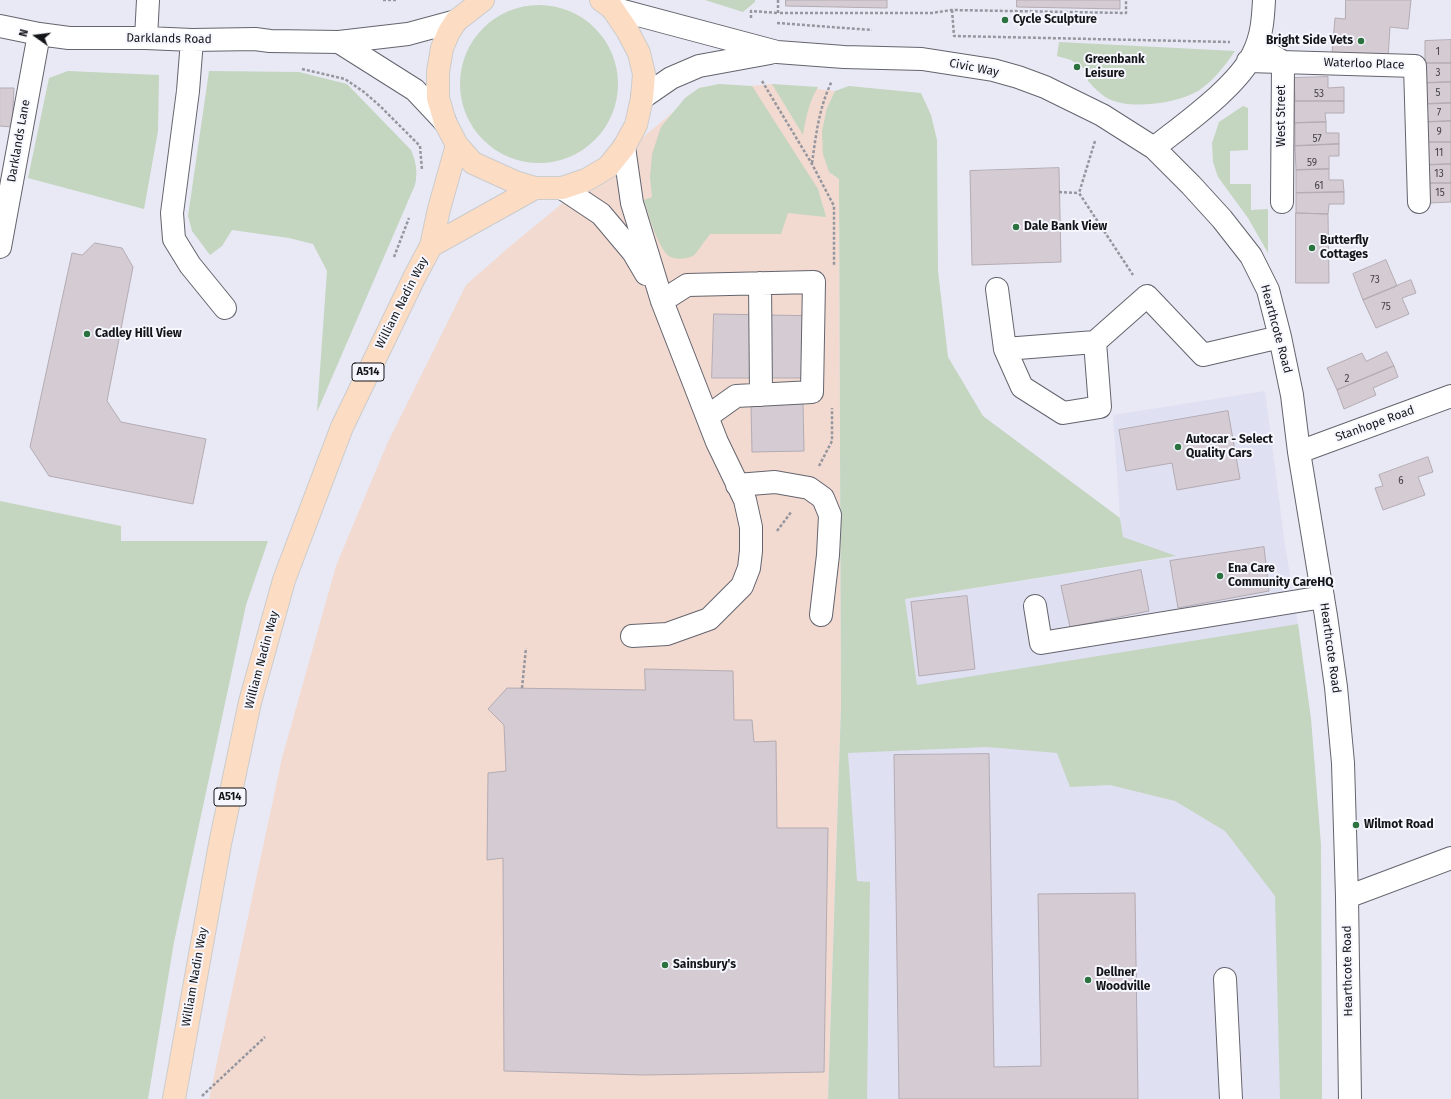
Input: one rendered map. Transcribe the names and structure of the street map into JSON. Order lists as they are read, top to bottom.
{
  "streets": {
    "main road": ["William Nadin Way", "A514"],
    "street": [
      "Darklands Road",
      "Waterloo Place",
      "Civic Way",
      "West Street",
      "Darklands Lane",
      "Hearthcote Road",
      "Stanhope Road"
    ]
  },
  "crossings": [
    ["Darklands Road", "Darklands Lane"],
    ["Waterloo Place", "West Street"],
    ["Civic Way", "Hearthcote Road"],
    ["Hearthcote Road", "Stanhope Road"]
  ],
  "places": [
    "Cycle Sculpture",
    "Bright Side Vets",
    "Greenbank Leisure",
    "Dale Bank View",
    "Butterfly Cottages",
    "Cadley Hill View",
    "Autocar - Select Quality Cars",
    "Ena Care Community CareHQ",
    "Wilmot Road",
    "Sainsbury's",
    "Dellner Woodville"
  ],
  "house_numbers": [
    "1",
    "3",
    "5",
    "53",
    "7",
    "9",
    "57",
    "11",
    "59",
    "13",
    "61",
    "15",
    "73",
    "75",
    "2",
    "6"
  ],
  "north": "left"
}
